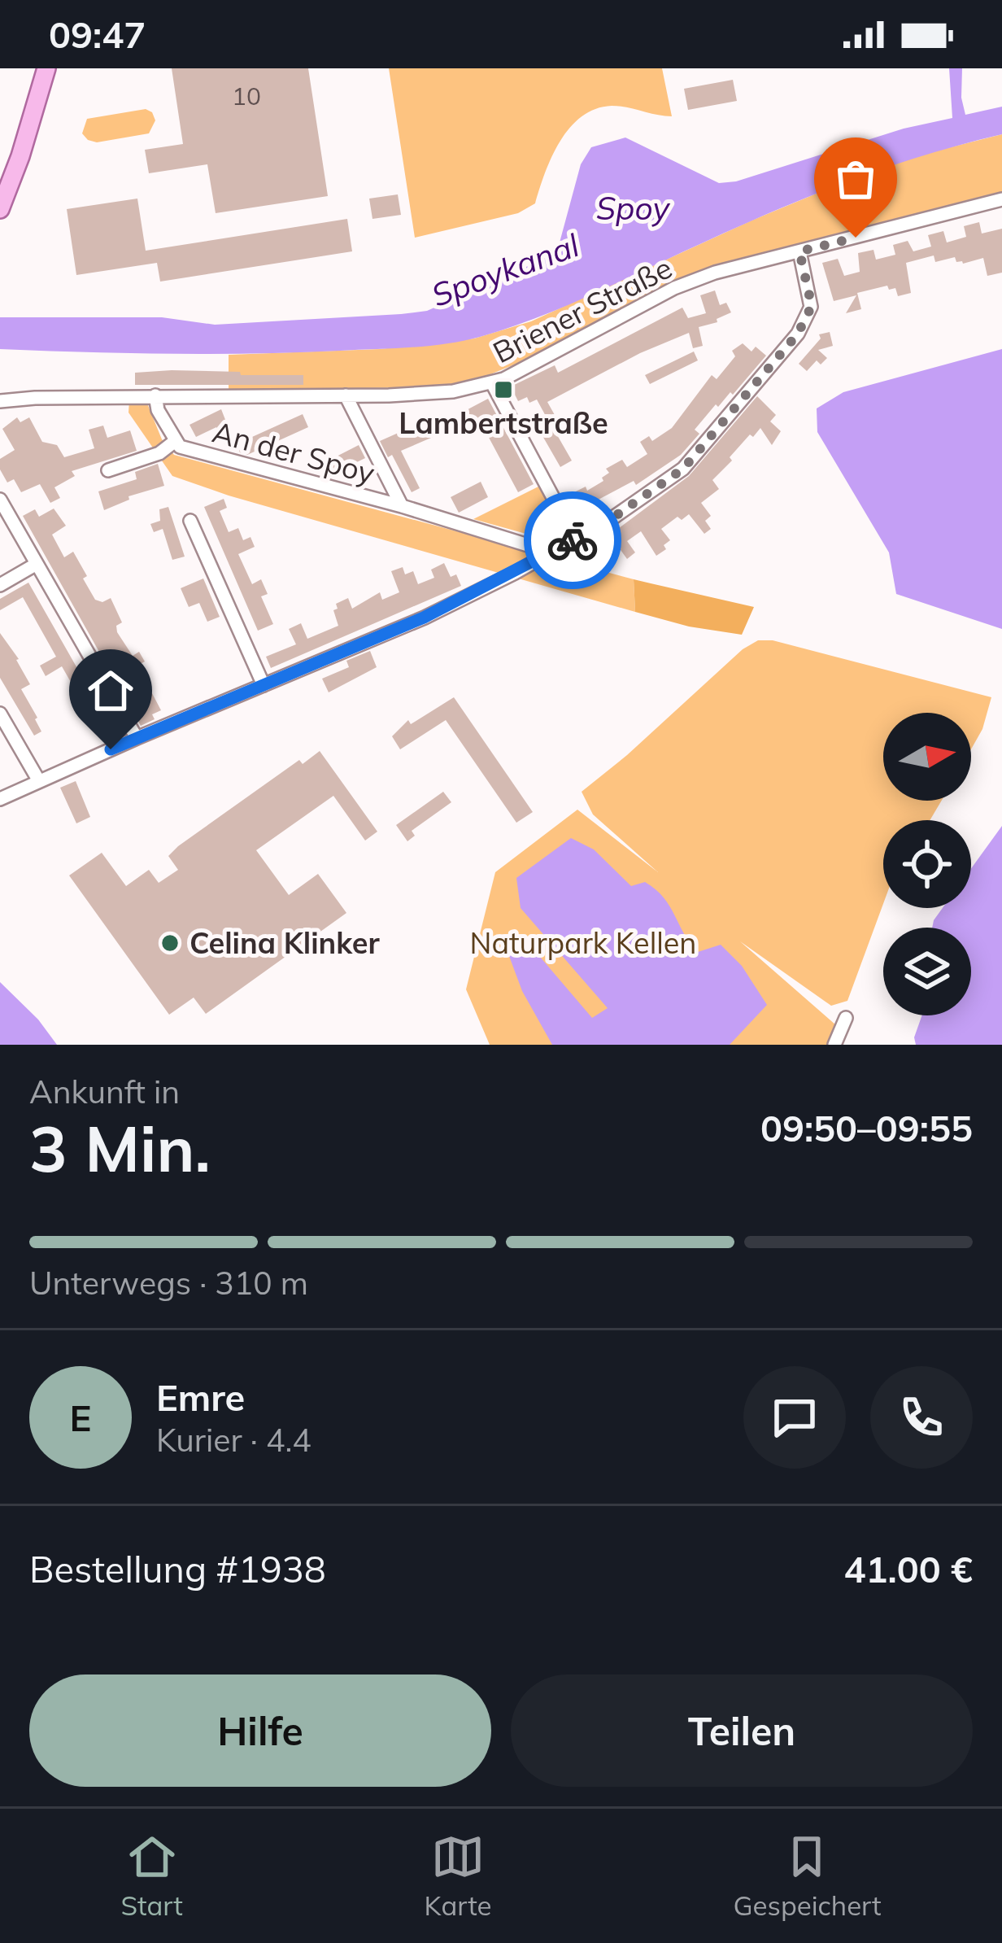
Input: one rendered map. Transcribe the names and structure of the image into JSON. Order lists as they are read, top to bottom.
{
  "streets": {
    "street": ["Briener Straße", "An der Spoy"]
  },
  "crossings": [
    ["Briener Straße", "An der Spoy"]
  ],
  "water": ["Spoy", "Spoykanal"],
  "parks": ["Naturpark Kellen"],
  "places": {
    "transit": ["Lambertstraße"],
    "other": ["Celina Klinker"]
  },
  "house_numbers": ["10"],
  "north": "right",
  "page": {
    "status": "09:47",
    "heading": ["3 Min.", "Ankunft in", "09:50–09:55"],
    "panel": [
      "Emre",
      "Kurier · 4.4",
      "Bestellung #1938",
      "41.00 €"
    ],
    "bar": "Unterwegs · 310 m",
    "round": "E",
    "buttons": ["Hilfe", "Teilen"],
    "tabs": ["Start", "Karte", "Gespeichert"]
  }
}
